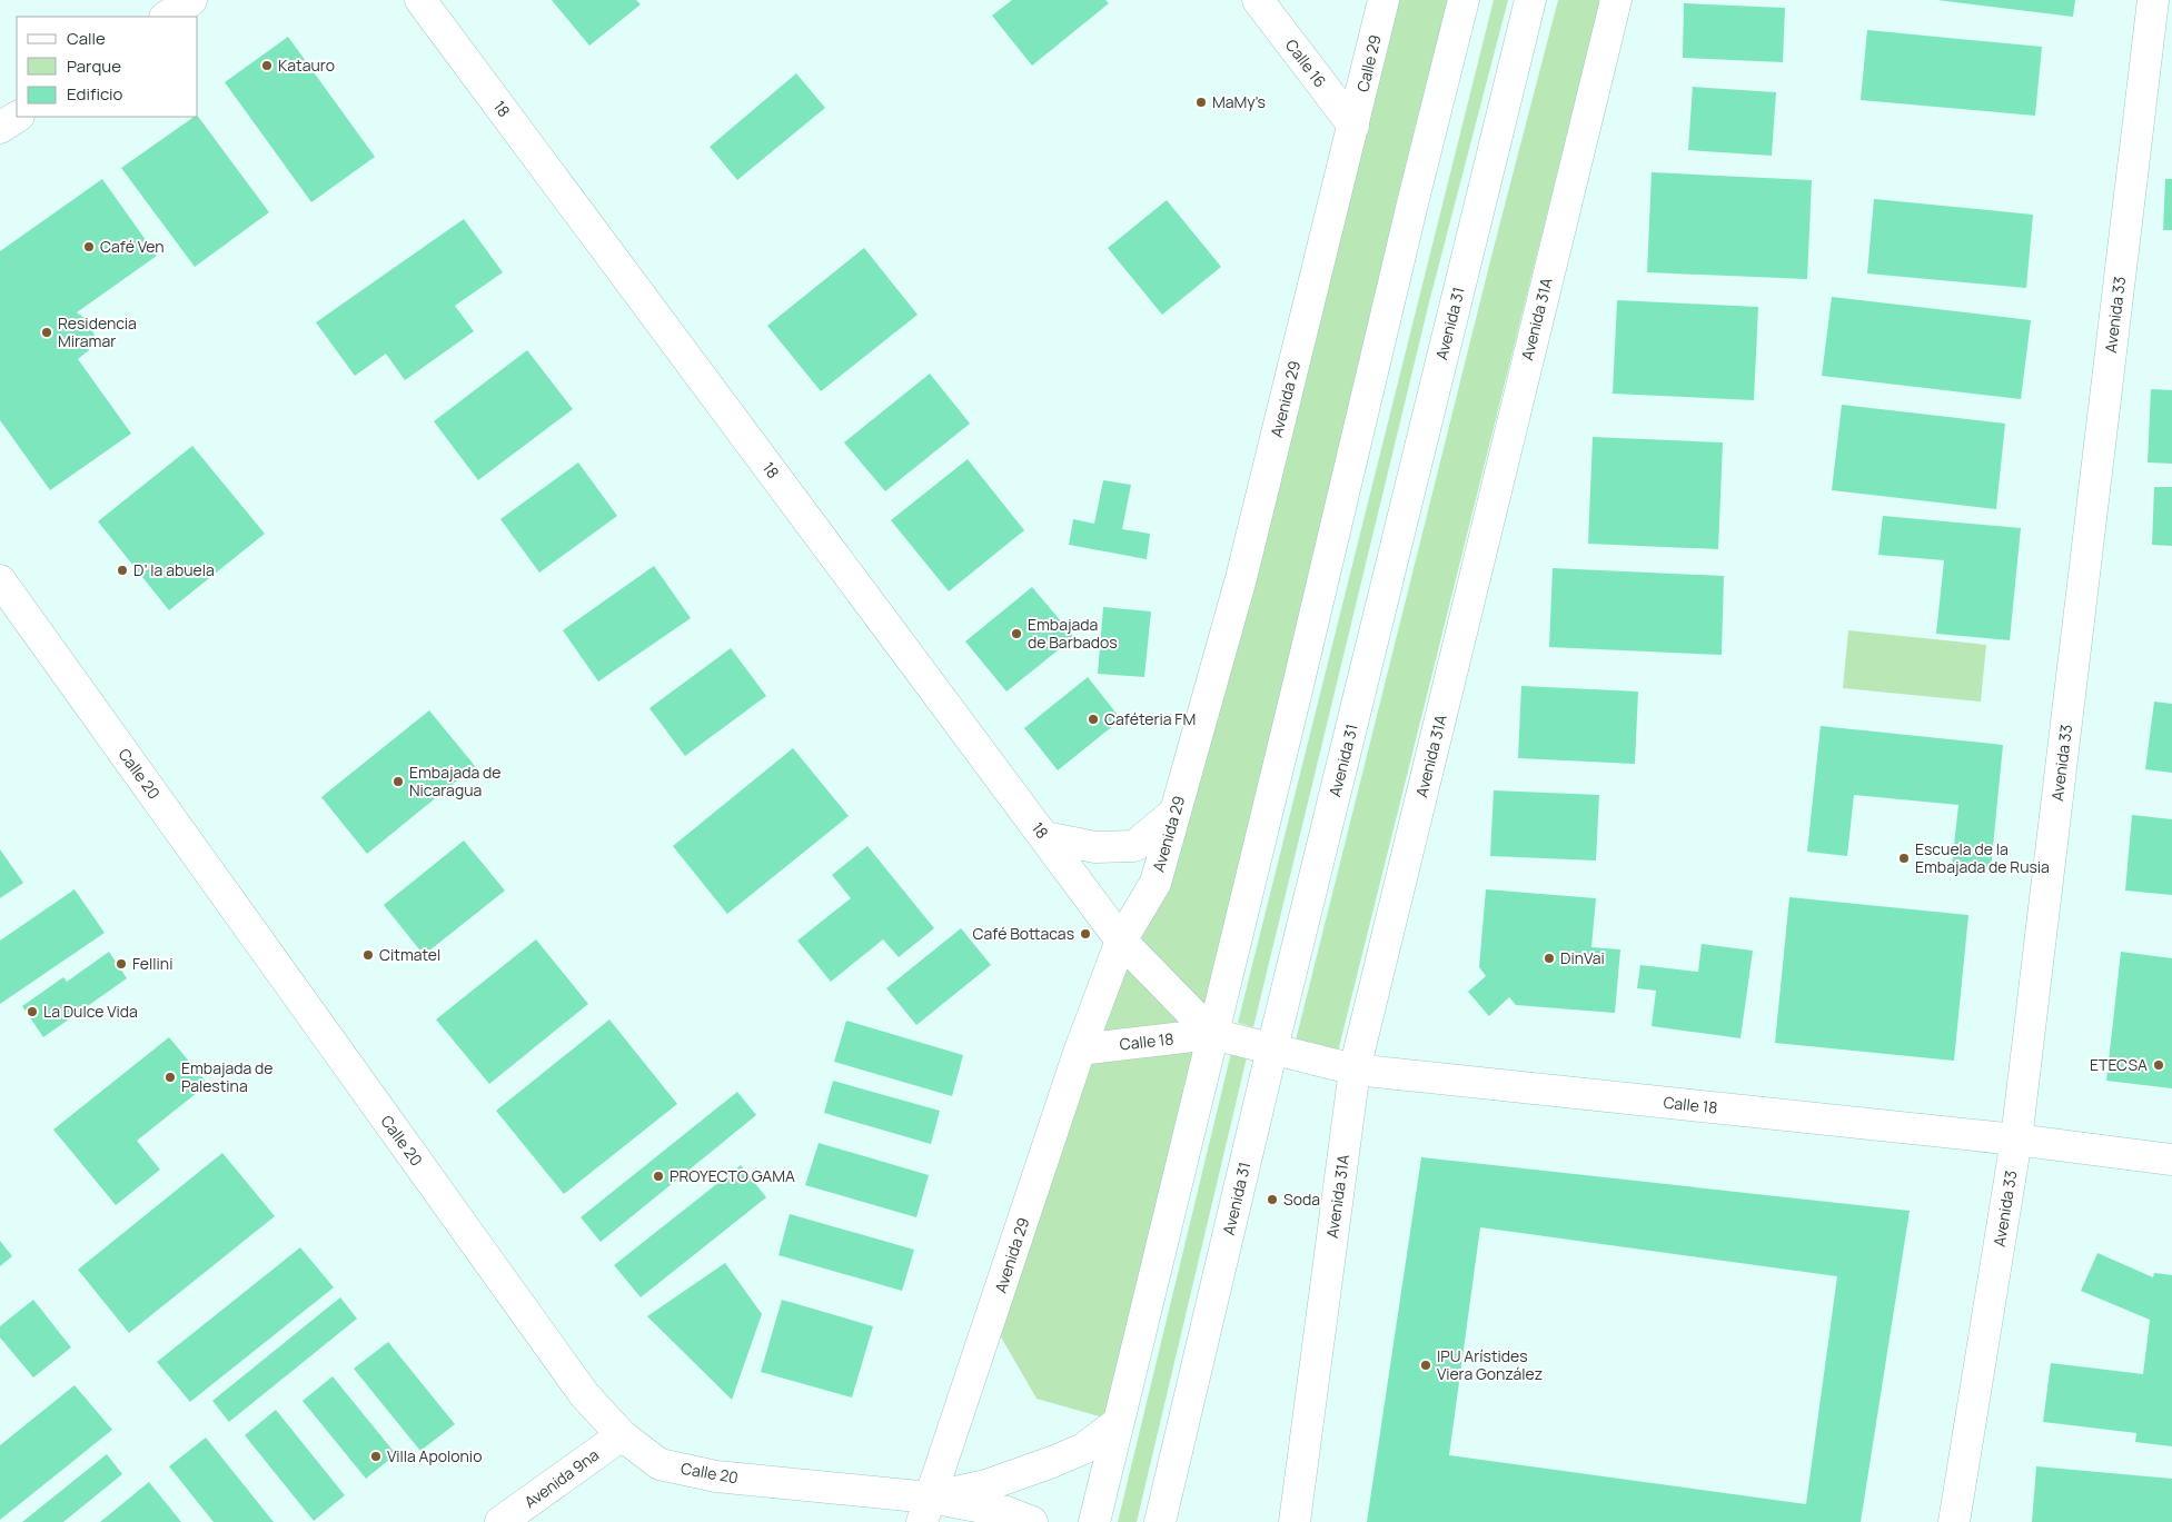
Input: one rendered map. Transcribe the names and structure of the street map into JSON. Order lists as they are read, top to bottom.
{
  "streets": {
    "street": [
      "Calle 16",
      "Calle 29",
      "18",
      "Avenida 33",
      "Avenida 31A",
      "Avenida 31",
      "Avenida 29",
      "Calle 20",
      "Calle 18",
      "Avenida 9na"
    ]
  },
  "crossings": [
    ["Calle 16", "Calle 29"],
    ["Calle 16", "Avenida 29"],
    ["Calle 29", "Avenida 29"],
    ["18", "Avenida 29"],
    ["Avenida 33", "Calle 18"],
    ["Avenida 31A", "Calle 18"],
    ["Avenida 31", "Calle 18"],
    ["Avenida 29", "Calle 20"],
    ["Avenida 29", "Calle 18"],
    ["Calle 20", "Avenida 9na"]
  ],
  "places": [
    "Katauro",
    "MaMy's",
    "Café Ven",
    "Residencia Miramar",
    "D’ la abuela",
    "Embajada de Barbados",
    "Caféteria FM",
    "Embajada de Nicaragua",
    "Escuela de la Embajada de Rusia",
    "Café Bottacas",
    "Citmatel",
    "DinVai",
    "Fellini",
    "La Dulce Vida",
    "ETECSA",
    "Embajada de Palestina",
    "PROYECTO GAMA",
    "Soda",
    "IPU Arístides Viera González",
    "Villa Apolonio"
  ],
  "legend": ["Calle", "Parque", "Edificio"]
}
